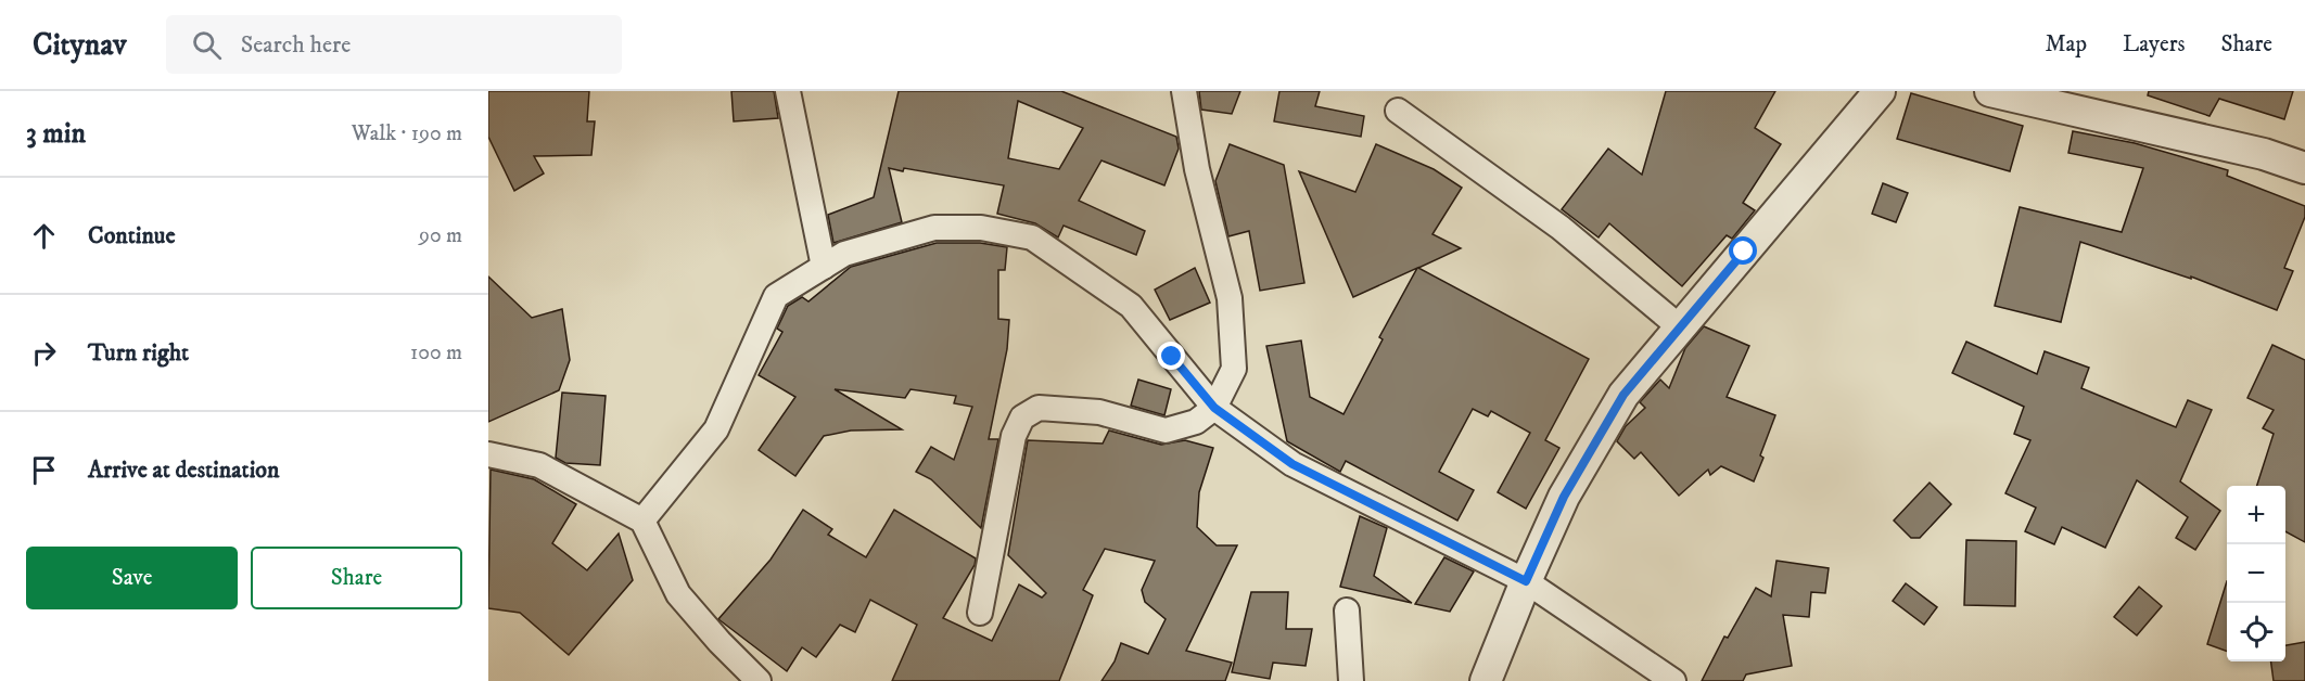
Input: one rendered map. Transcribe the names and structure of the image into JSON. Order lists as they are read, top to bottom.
{
  "page": {
    "header": "Citynav",
    "search": "Search here",
    "nav": ["Map", "Layers", "Share"],
    "heading": ["3 min", "Walk · 190 m"],
    "list": [
      ["Continue", "90 m"],
      ["Turn right", "100 m"],
      "Arrive at destination"
    ],
    "map_buttons": ["+", "−"],
    "buttons": ["Save", "Share"]
  }
}
